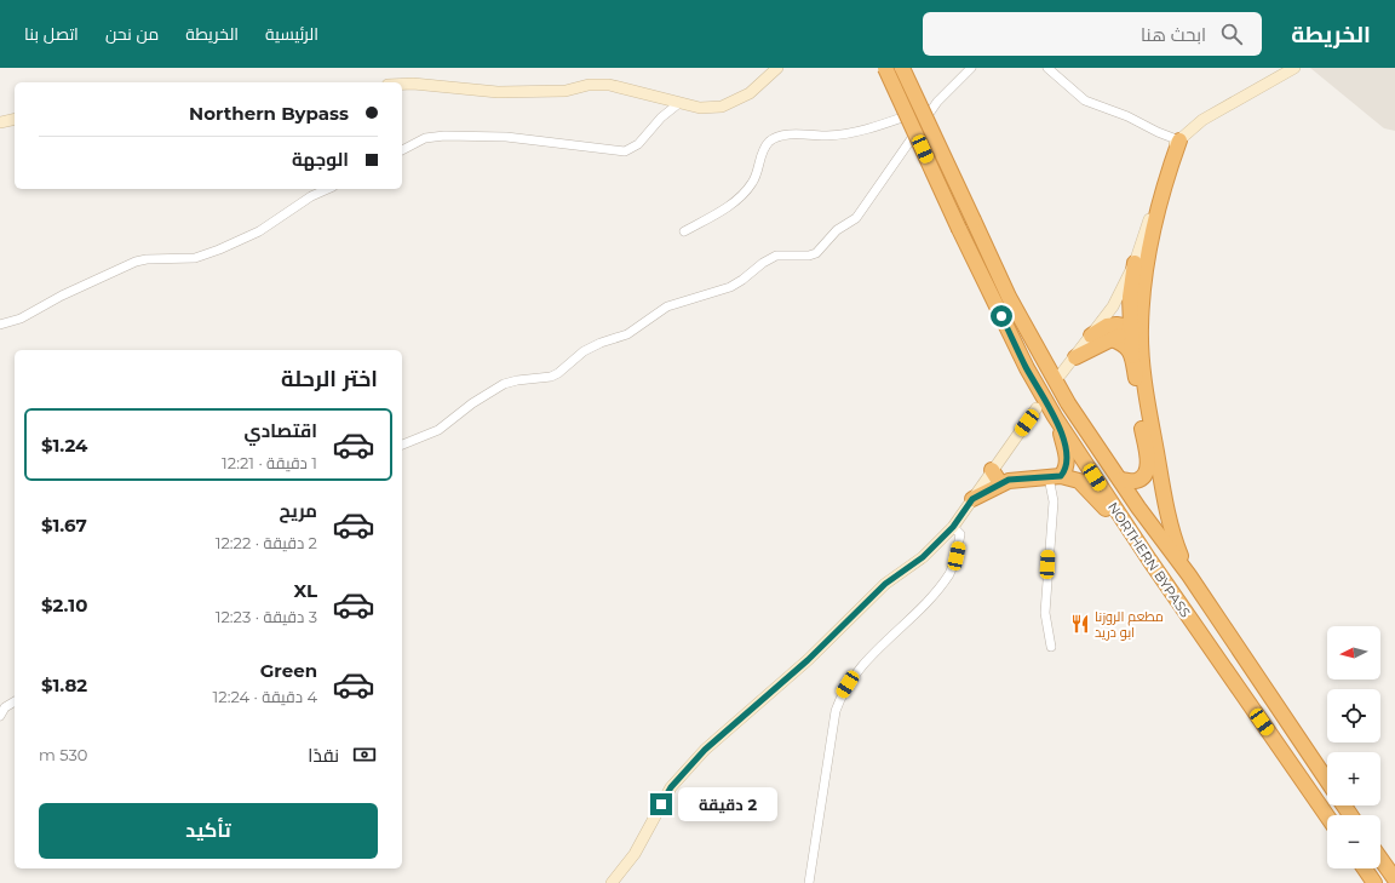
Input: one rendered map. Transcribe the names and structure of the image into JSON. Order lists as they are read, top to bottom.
{
  "streets": {
    "highway": ["NORTHERN BYPASS"]
  },
  "places": {
    "restaurant": ["مطعم الروزنا ابو دريد"]
  },
  "north": "left",
  "page": {
    "header": "الخريطة",
    "search": "ابحث هنا",
    "nav": [
      "الرئيسية",
      "الخريطة",
      "من نحن",
      "اتصل بنا"
    ],
    "banner": ["Northern Bypass", "الوجهة"],
    "heading": "اختر الرحلة",
    "list": [
      {
        "name": "اقتصادي",
        "note": "1 دقيقة · 12:21",
        "value": "$1.24"
      },
      {
        "name": "مريح",
        "note": "2 دقيقة · 12:22",
        "value": "$1.67"
      },
      {
        "name": "XL",
        "note": "3 دقيقة · 12:23",
        "value": "$2.10"
      },
      {
        "name": "Green",
        "note": "4 دقيقة · 12:24",
        "value": "$1.82"
      }
    ],
    "map_buttons": ["+", "−"],
    "pay": ["نقدًا", "530 m"],
    "bubble": "2 دقيقة",
    "buttons": "تأكيد"
  }
}
